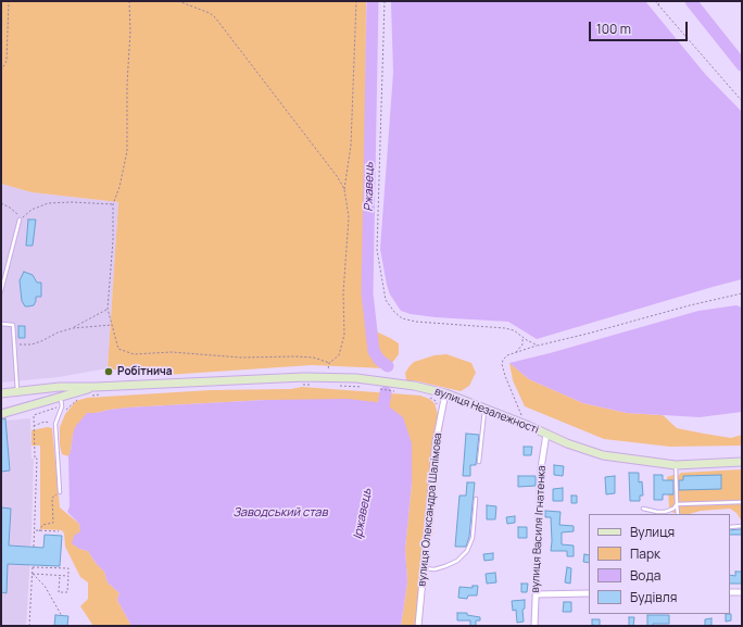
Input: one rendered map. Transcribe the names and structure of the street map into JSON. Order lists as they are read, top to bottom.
{
  "streets": {
    "main road": ["вулиця Незалежності"],
    "street": ["вулиця Олександра Шалімова", "вулиця Василя Ігнатенка"]
  },
  "crossings": [
    ["вулиця Незалежності", "вулиця Олександра Шалімова"],
    ["вулиця Незалежності", "вулиця Василя Ігнатенка"]
  ],
  "water": ["Ржавець", "Заводський став", "Іржавець"],
  "places": ["Робітнича"],
  "legend": [
    "Вулиця",
    "Парк",
    "Вода",
    "Будівля"
  ],
  "scale_bar": "100 m"
}
